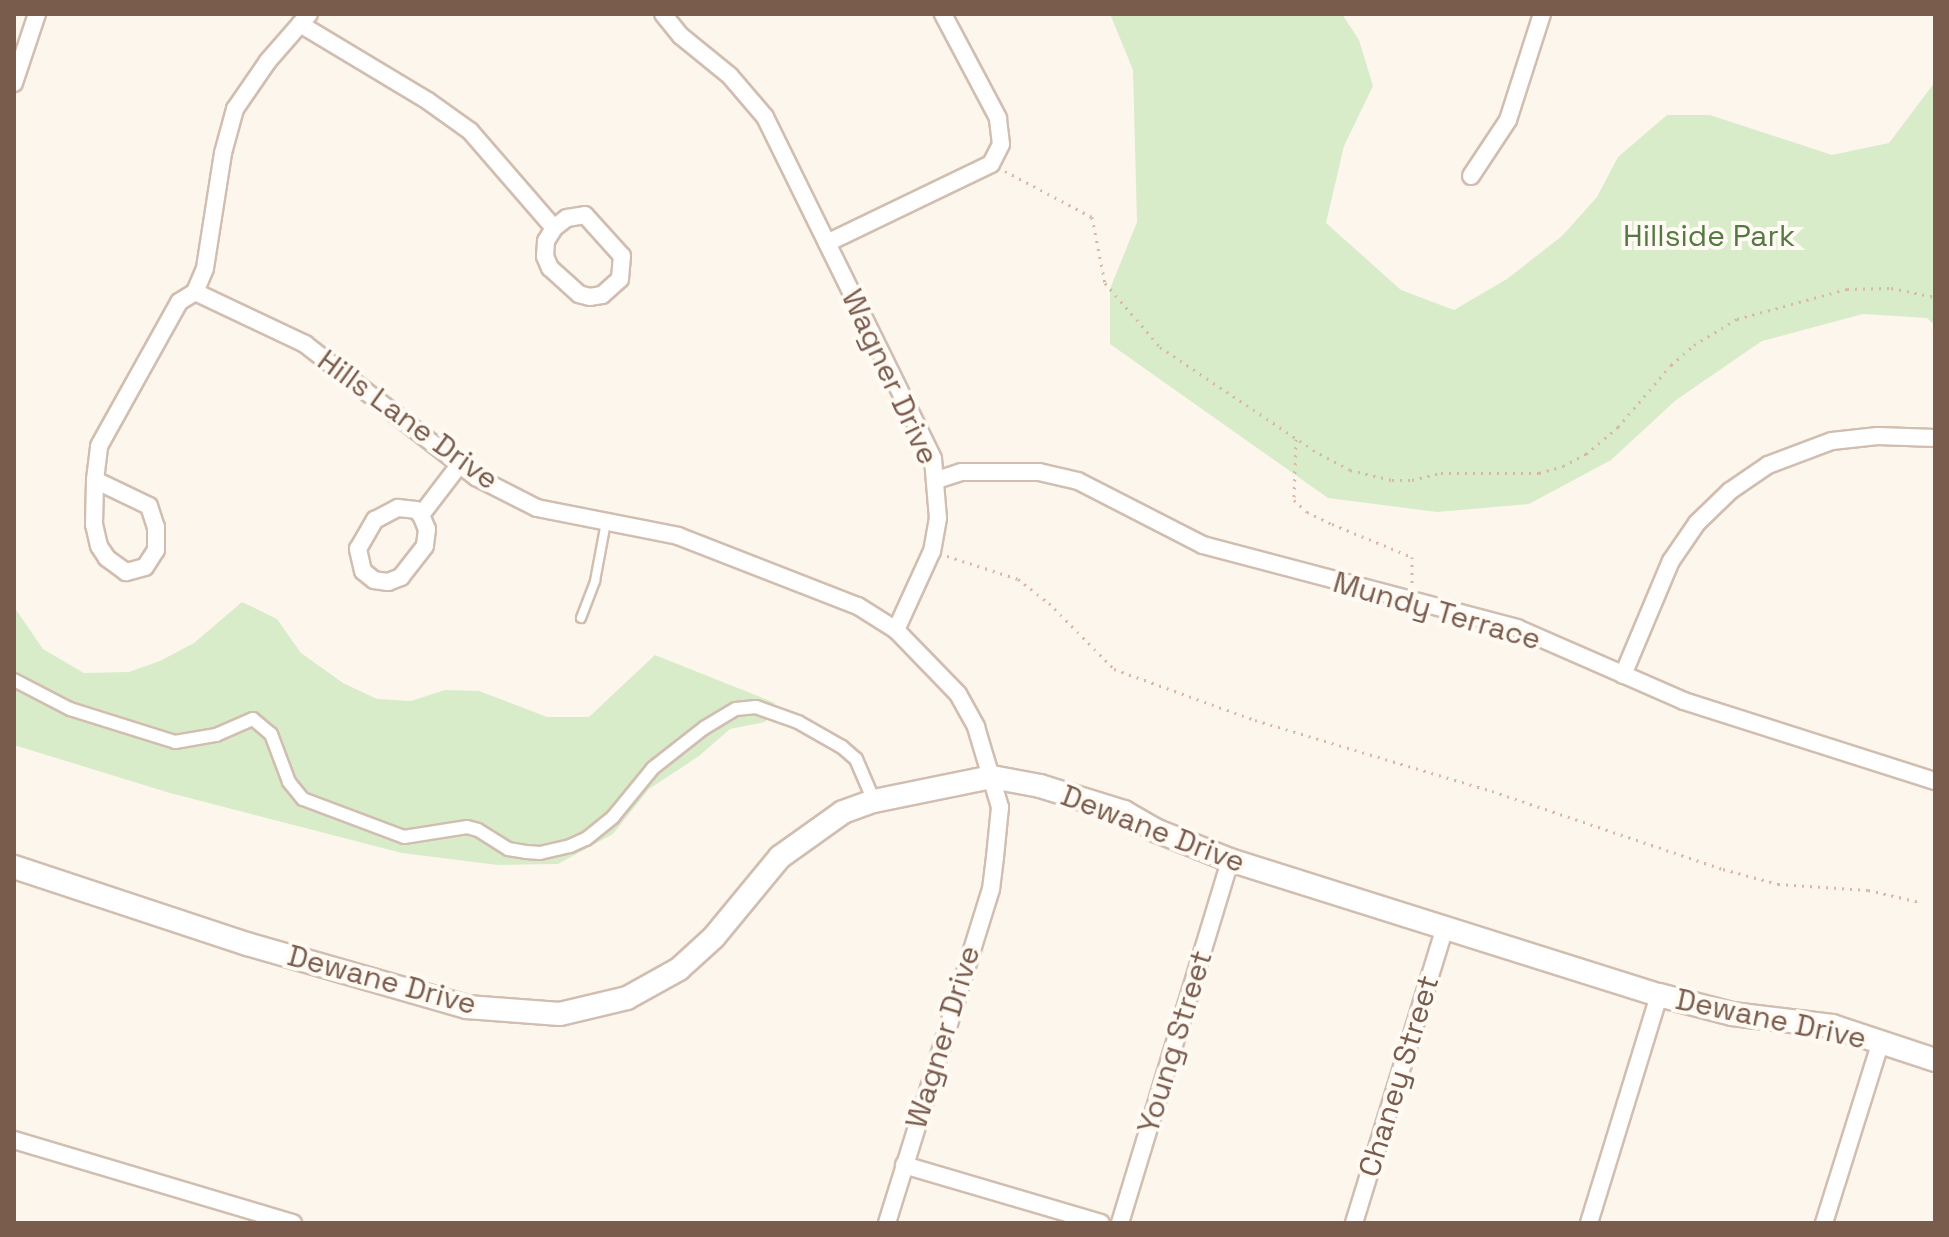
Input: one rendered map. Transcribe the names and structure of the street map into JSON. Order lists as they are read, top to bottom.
{
  "streets": {
    "street": [
      "Wagner Drive",
      "Hills Lane Drive",
      "Mundy Terrace",
      "Dewane Drive",
      "Young Street",
      "Chaney Street"
    ]
  },
  "crossings": [
    ["Wagner Drive", "Hills Lane Drive"],
    ["Wagner Drive", "Mundy Terrace"],
    ["Wagner Drive", "Dewane Drive"],
    ["Dewane Drive", "Young Street"],
    ["Dewane Drive", "Chaney Street"]
  ],
  "parks": ["Hillside Park"]
}
